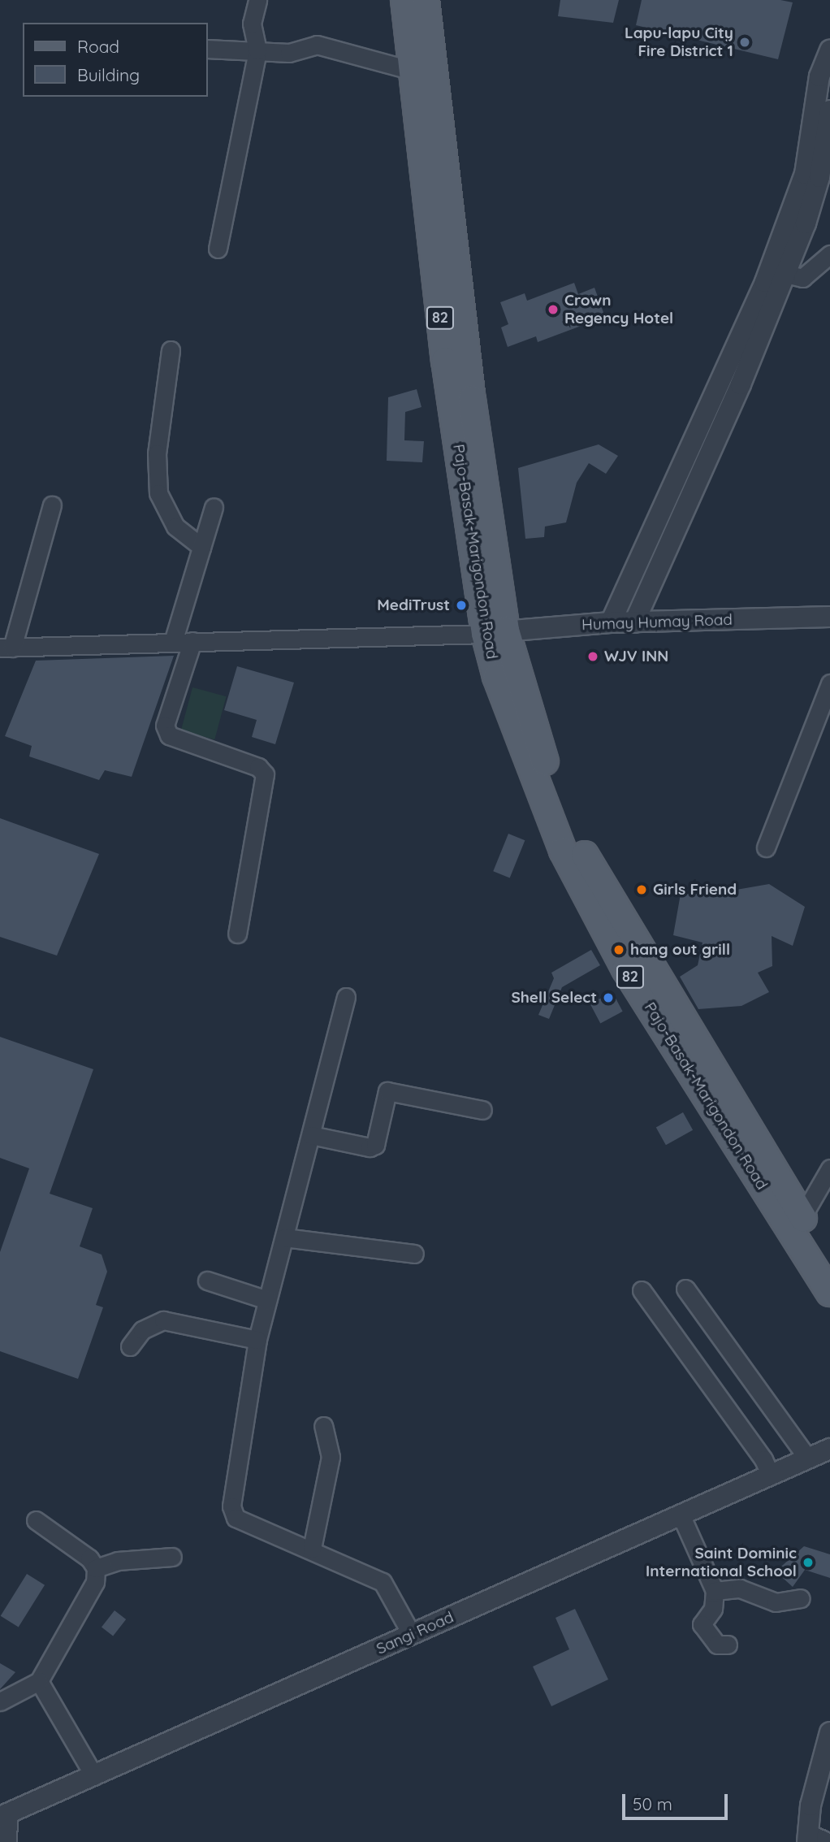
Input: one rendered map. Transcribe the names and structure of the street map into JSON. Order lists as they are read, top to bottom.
{
  "streets": {
    "main road": ["82", "Pajo-Basak-Marigondon Road"],
    "street": ["Humay Humay Road", "Sangi Road"]
  },
  "crossings": [
    ["Pajo-Basak-Marigondon Road", "Humay Humay Road"]
  ],
  "places": [
    "Lapu-lapu City Fire District 1",
    "Crown Regency Hotel",
    "MediTrust",
    "WJV INN",
    "Girls Friend",
    "hang out grill",
    "Shell Select",
    "Saint Dominic International School"
  ],
  "legend": ["Road", "Building"],
  "scale_bar": "50 m"
}
